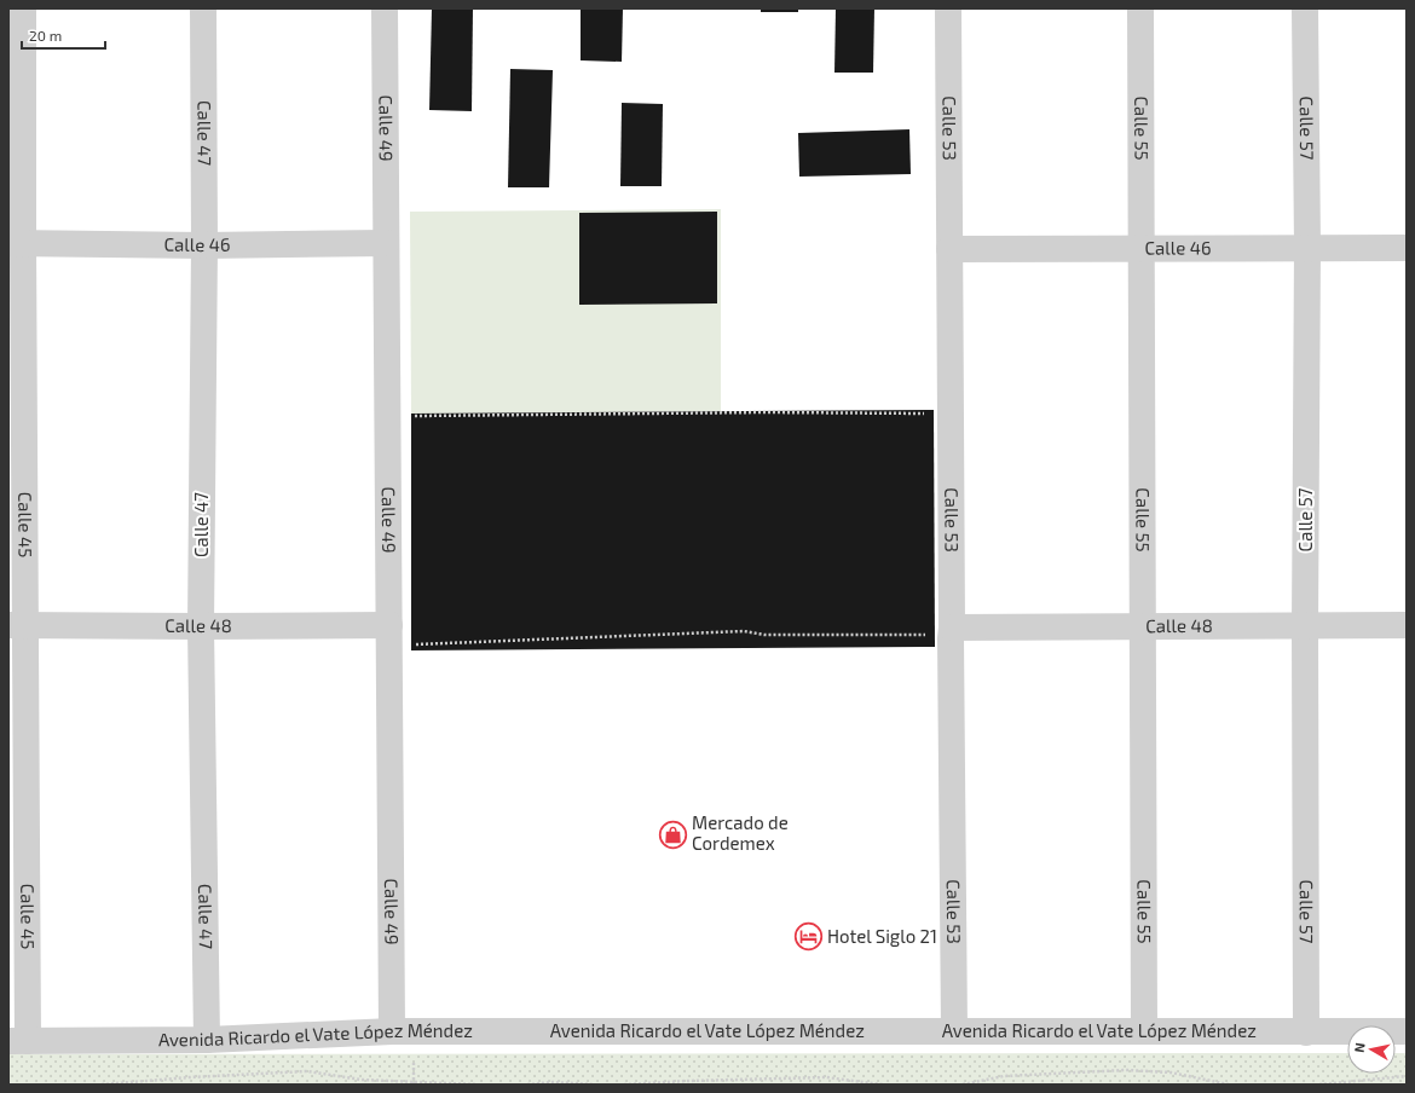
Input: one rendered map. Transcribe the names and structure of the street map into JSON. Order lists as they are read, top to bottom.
{
  "streets": {
    "street": [
      "Calle 49",
      "Calle 53",
      "Calle 55",
      "Calle 57",
      "Calle 47",
      "Calle 46",
      "Calle 45",
      "Calle 48",
      "Avenida Ricardo el Vate López Méndez"
    ]
  },
  "crossings": [
    ["Calle 49", "Calle 46"],
    ["Calle 49", "Calle 48"],
    ["Calle 49", "Avenida Ricardo el Vate López Méndez"],
    ["Calle 53", "Calle 46"],
    ["Calle 53", "Calle 48"],
    ["Calle 53", "Avenida Ricardo el Vate López Méndez"],
    ["Calle 55", "Calle 46"],
    ["Calle 55", "Calle 48"],
    ["Calle 55", "Avenida Ricardo el Vate López Méndez"],
    ["Calle 57", "Calle 46"],
    ["Calle 57", "Calle 48"],
    ["Calle 57", "Avenida Ricardo el Vate López Méndez"],
    ["Calle 47", "Calle 46"],
    ["Calle 47", "Calle 48"],
    ["Calle 47", "Avenida Ricardo el Vate López Méndez"],
    ["Calle 46", "Calle 45"],
    ["Calle 45", "Calle 48"],
    ["Calle 45", "Avenida Ricardo el Vate López Méndez"]
  ],
  "places": {
    "shop": ["Mercado de Cordemex"],
    "hotel": ["Hotel Siglo 21"]
  },
  "scale_bar": "20 m",
  "north": "left"
}
